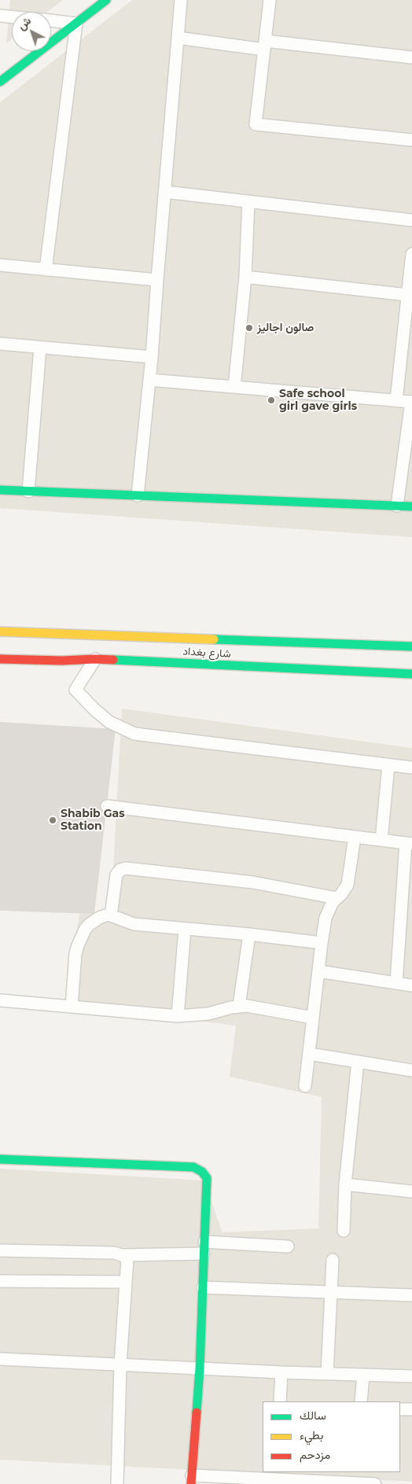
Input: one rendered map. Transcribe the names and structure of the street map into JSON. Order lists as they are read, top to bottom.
{
  "streets": {
    "main road": ["شارع بغداد"]
  },
  "places": ["صالون اجاليز", "Safe school girl gave girls", "Shabib Gas Station"],
  "legend": ["سالك", "بطيء", "مزدحم"],
  "north": "top left"
}
